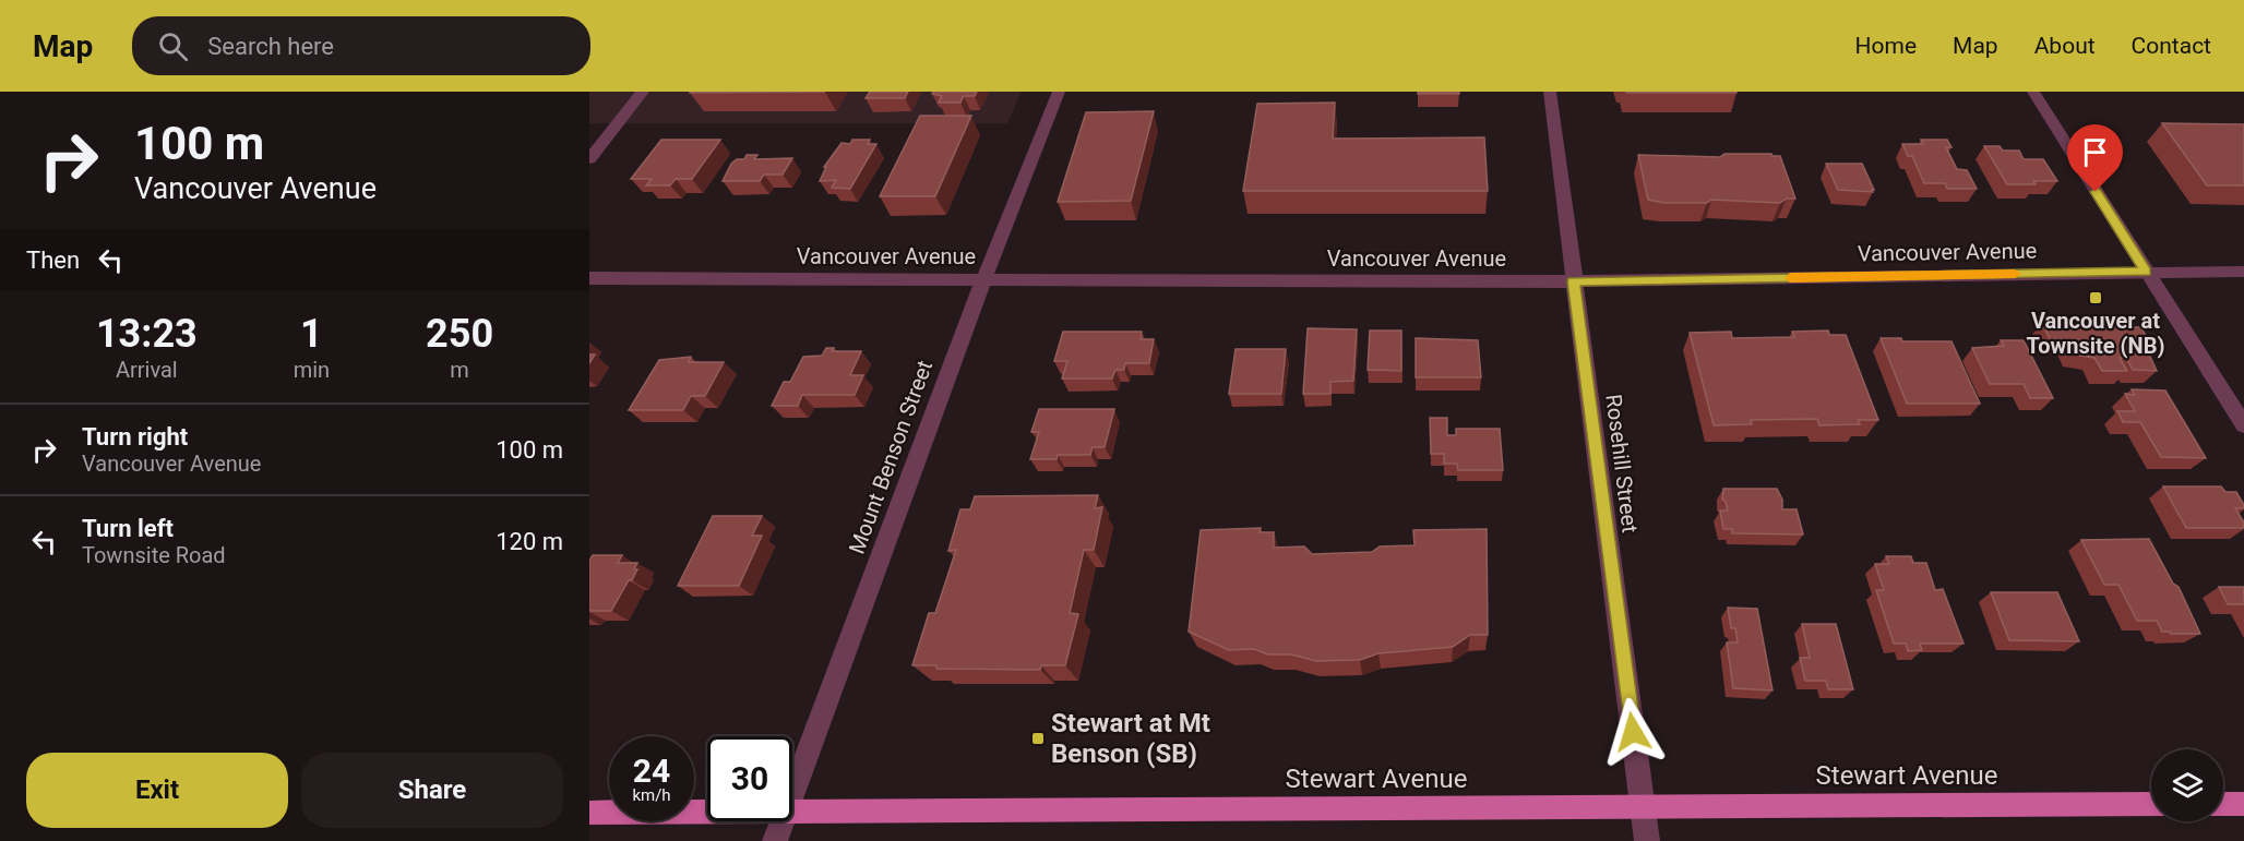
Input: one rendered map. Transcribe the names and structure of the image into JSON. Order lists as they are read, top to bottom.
{
  "streets": {
    "highway": ["Stewart Avenue"],
    "street": ["Vancouver Avenue", "Mount Benson Street", "Rosehill Street"]
  },
  "crossings": [
    ["Vancouver Avenue", "Mount Benson Street"],
    ["Vancouver Avenue", "Rosehill Street"],
    ["Rosehill Street", "Stewart Avenue"]
  ],
  "places": {
    "transit": ["Vancouver at Townsite (NB)", "Stewart at Mt Benson (SB)"]
  },
  "page": {
    "header": "Map",
    "search": "Search here",
    "nav": [
      "Home",
      "Map",
      "About",
      "Contact"
    ],
    "turn": ["100 m", "Vancouver Avenue"],
    "then": "Then",
    "eta": [
      "13:23",
      "Arrival",
      "1",
      "min",
      "250",
      "m"
    ],
    "list": [
      {
        "name": "Turn right",
        "note": "Vancouver Avenue",
        "value": "100 m"
      },
      {
        "name": "Turn left",
        "note": "Townsite Road",
        "value": "120 m"
      }
    ],
    "speed": "24 km/h",
    "limit": "30",
    "buttons": ["Exit", "Share"]
  }
}
